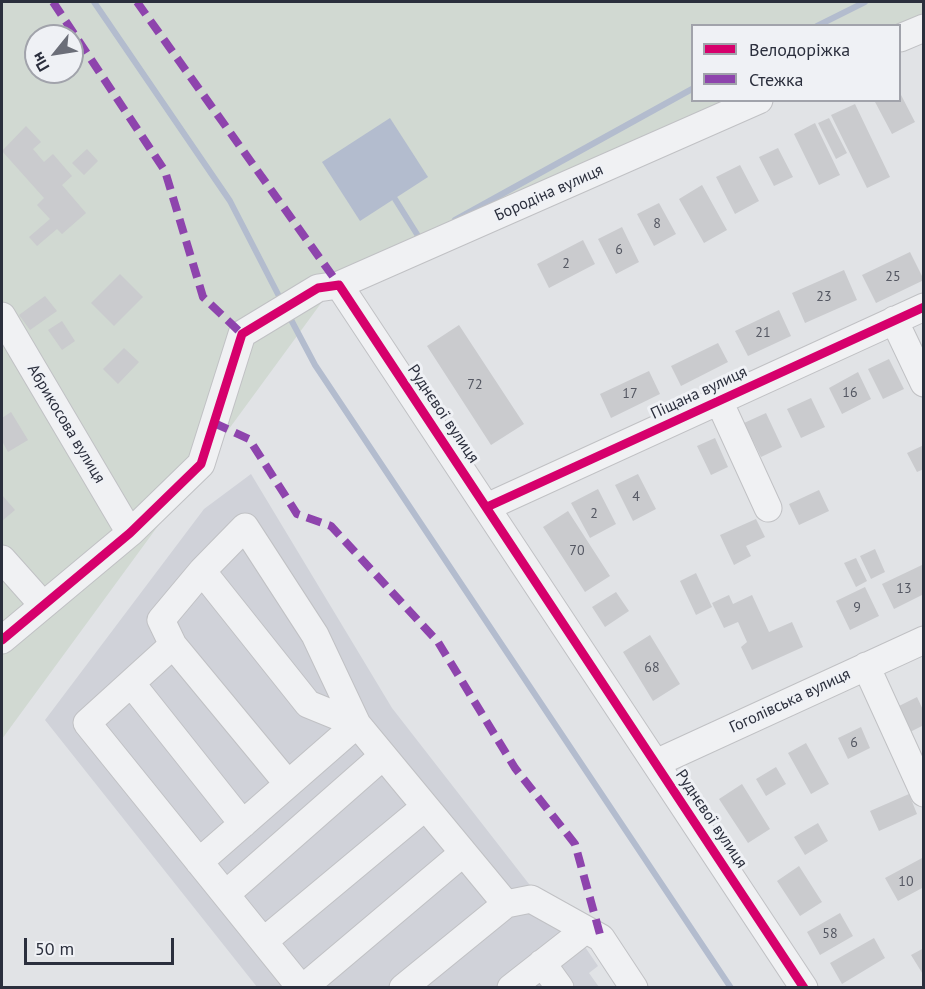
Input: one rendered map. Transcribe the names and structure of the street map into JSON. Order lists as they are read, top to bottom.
{
  "streets": {
    "street": [
      "Бородіна вулиця",
      "Піщана вулиця",
      "Руднєвої вулиця",
      "Абрикосова вулиця",
      "Гоголівська вулиця"
    ]
  },
  "crossings": [
    ["Бородіна вулиця", "Руднєвої вулиця"],
    ["Піщана вулиця", "Руднєвої вулиця"],
    ["Руднєвої вулиця", "Гоголівська вулиця"]
  ],
  "house_numbers": [
    "8",
    "6",
    "2",
    "25",
    "23",
    "21",
    "72",
    "16",
    "17",
    "4",
    "2",
    "70",
    "13",
    "9",
    "68",
    "6",
    "10",
    "58"
  ],
  "legend": ["Велодоріжка", "Стежка"],
  "scale_bar": "50 m",
  "north": "bottom left"
}
